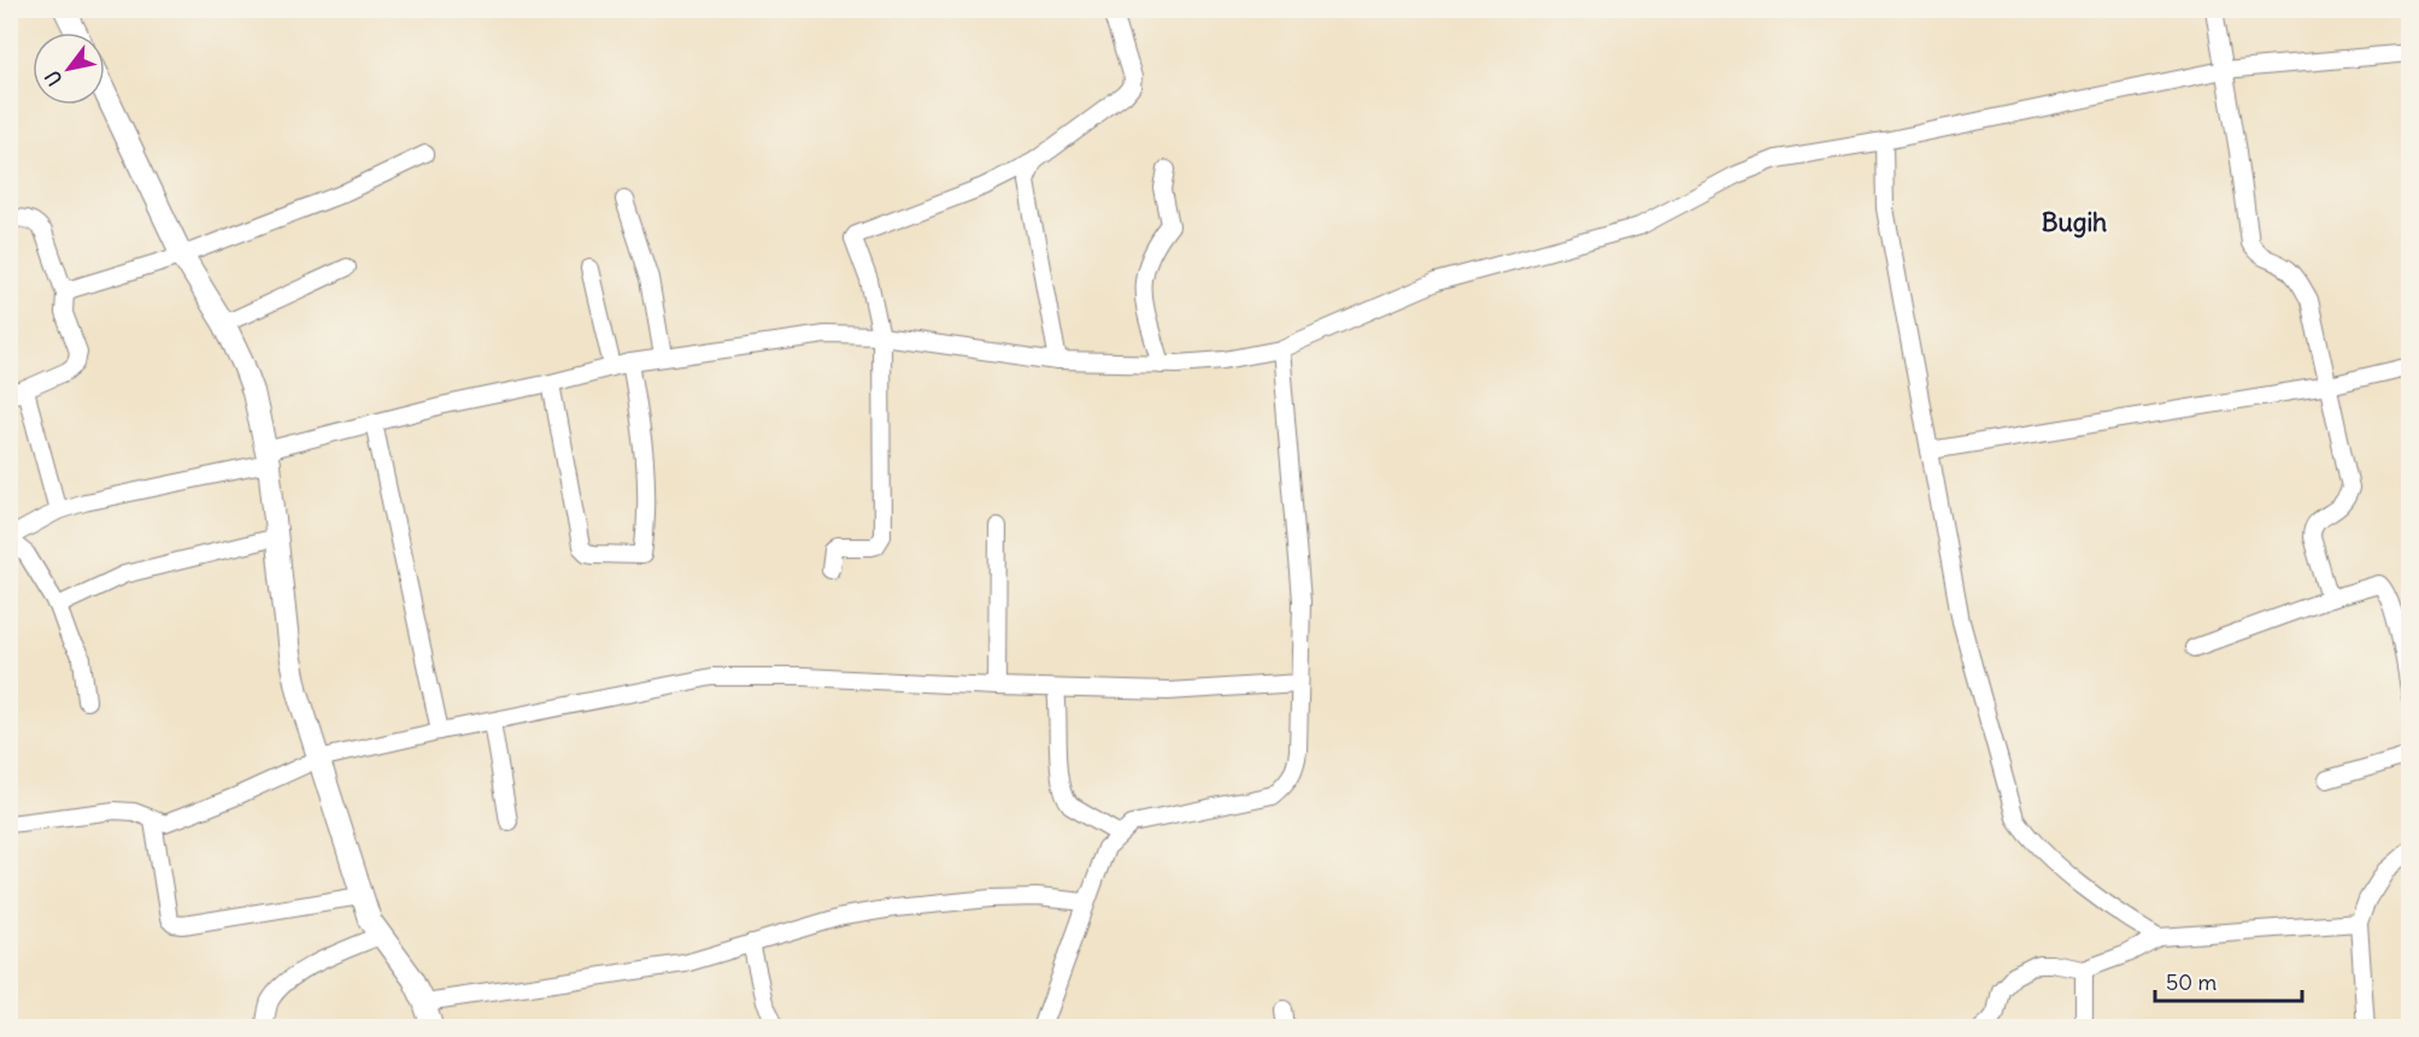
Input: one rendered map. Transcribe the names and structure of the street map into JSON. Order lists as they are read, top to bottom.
{
  "districts": ["Bugih"],
  "scale_bar": "50 m",
  "north": "bottom left"
}
